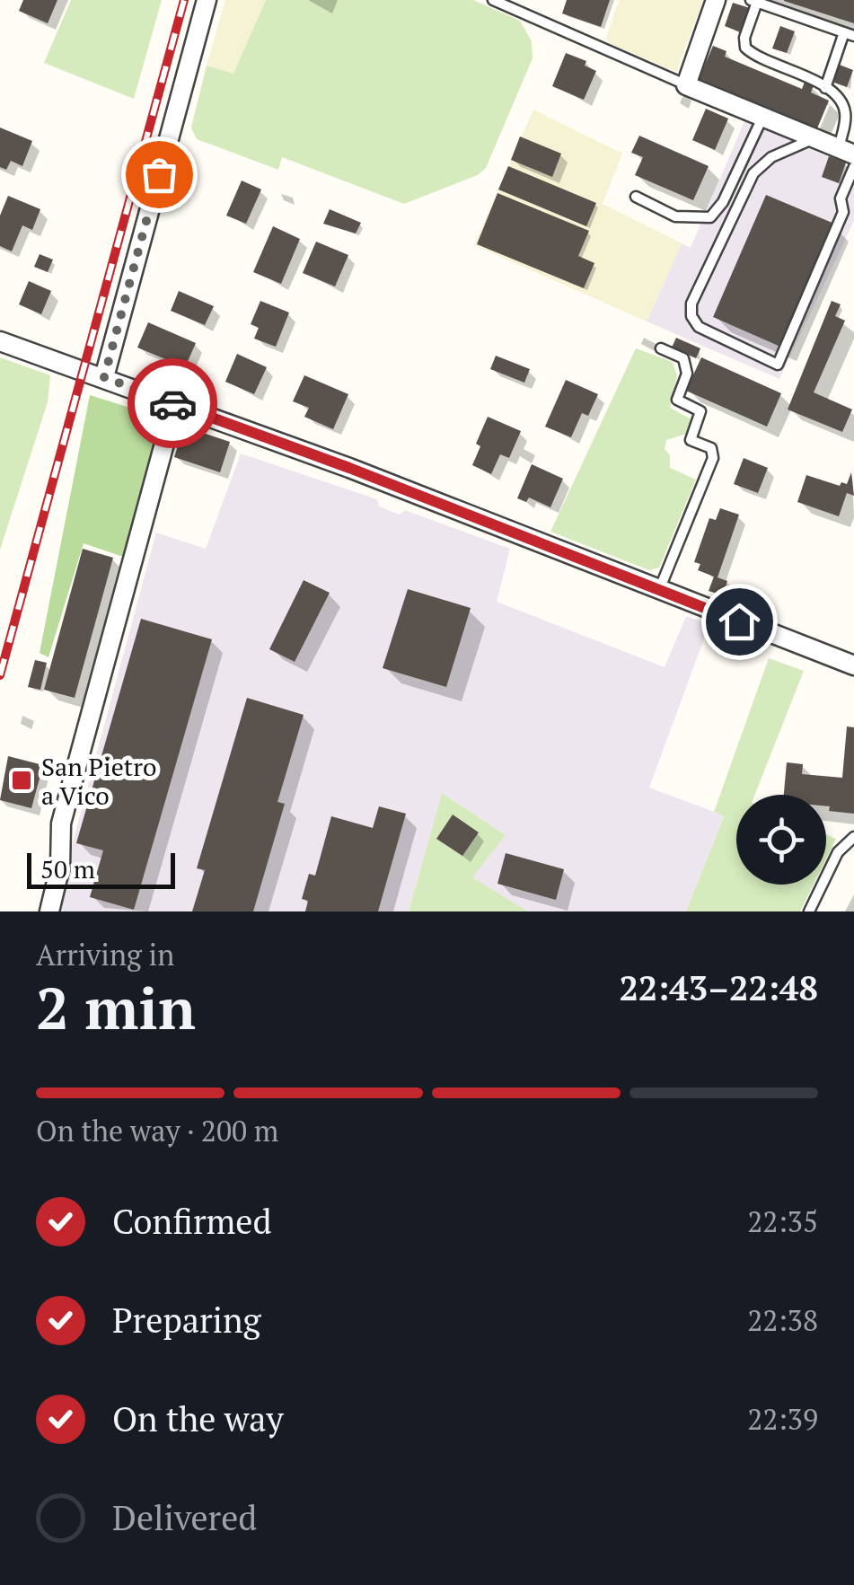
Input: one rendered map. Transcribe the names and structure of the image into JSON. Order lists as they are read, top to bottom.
{
  "places": {
    "transit": ["San Pietro a Vico"]
  },
  "scale_bar": "50 m",
  "page": {
    "scale": "50 m",
    "heading": ["2 min", "Arriving in", "22:43–22:48"],
    "bar": "On the way · 200 m",
    "list": [
      ["Confirmed", "22:35"],
      ["Preparing", "22:38"],
      ["On the way", "22:39"],
      "Delivered"
    ]
  }
}
